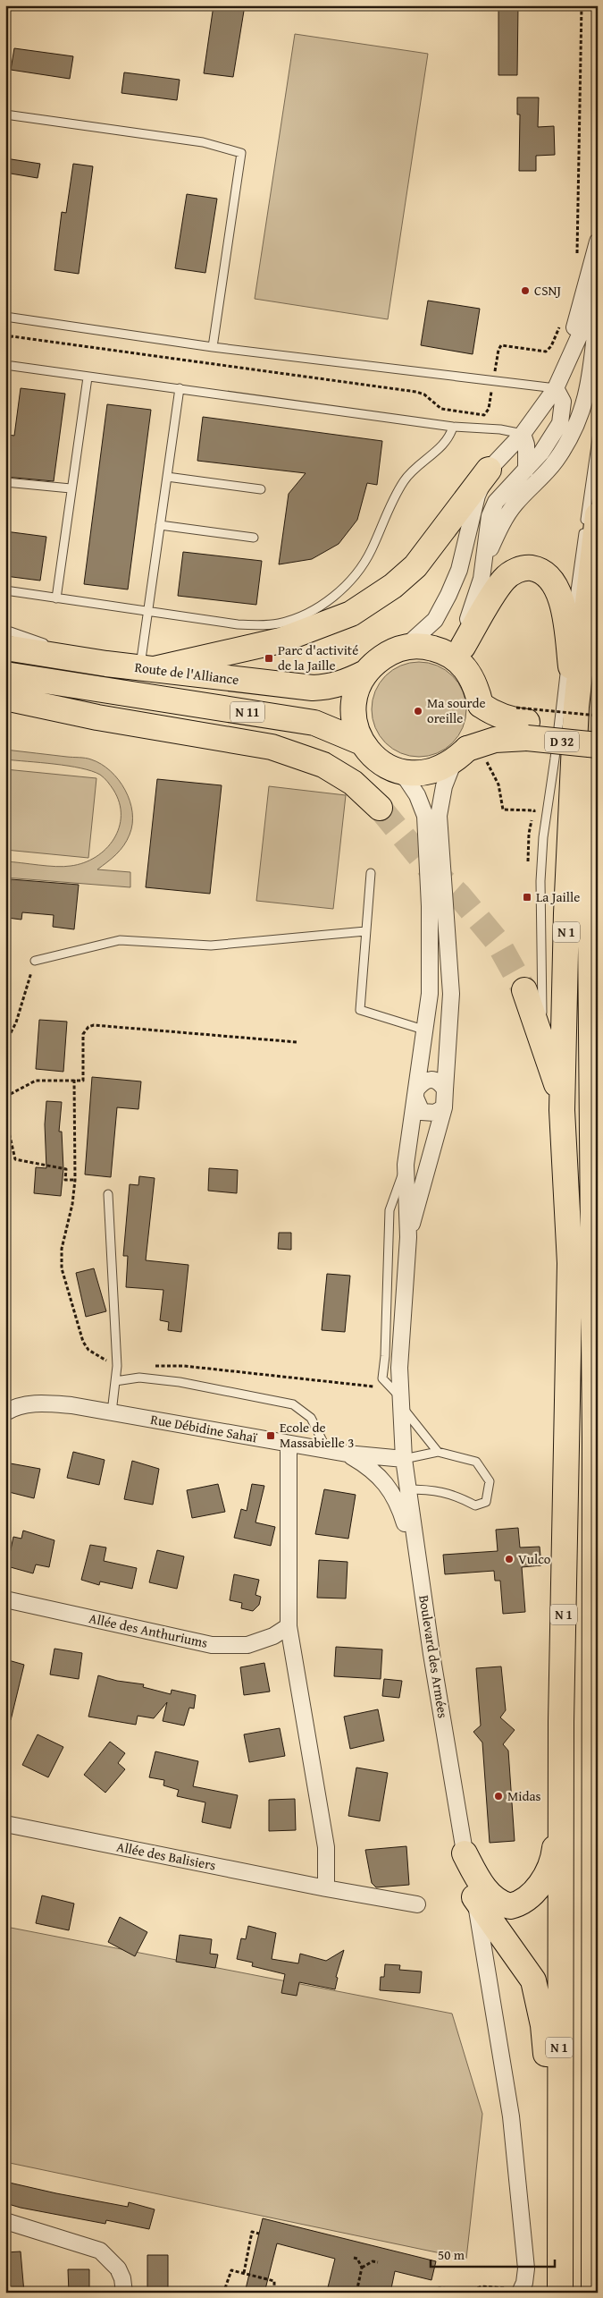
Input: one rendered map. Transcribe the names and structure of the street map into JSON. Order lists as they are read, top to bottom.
{
  "streets": {
    "main road": [
      "Route de l'Alliance",
      "N 11",
      "D 32",
      "N 1"
    ],
    "street": [
      "Rue Débidine Sahaï",
      "Allée des Anthuriums",
      "Boulevard des Armées",
      "Allée des Balisiers"
    ]
  },
  "crossings": [
    ["Rue Débidine Sahaï", "Boulevard des Armées"]
  ],
  "places": {
    "other": [
      "CSNJ",
      "Ma sourde oreille",
      "Vulco",
      "Midas"
    ],
    "transit": ["Parc d'activité de la Jaille", "La Jaille", "Ecole de Massabielle 3"]
  },
  "scale_bar": "50 m"
}
